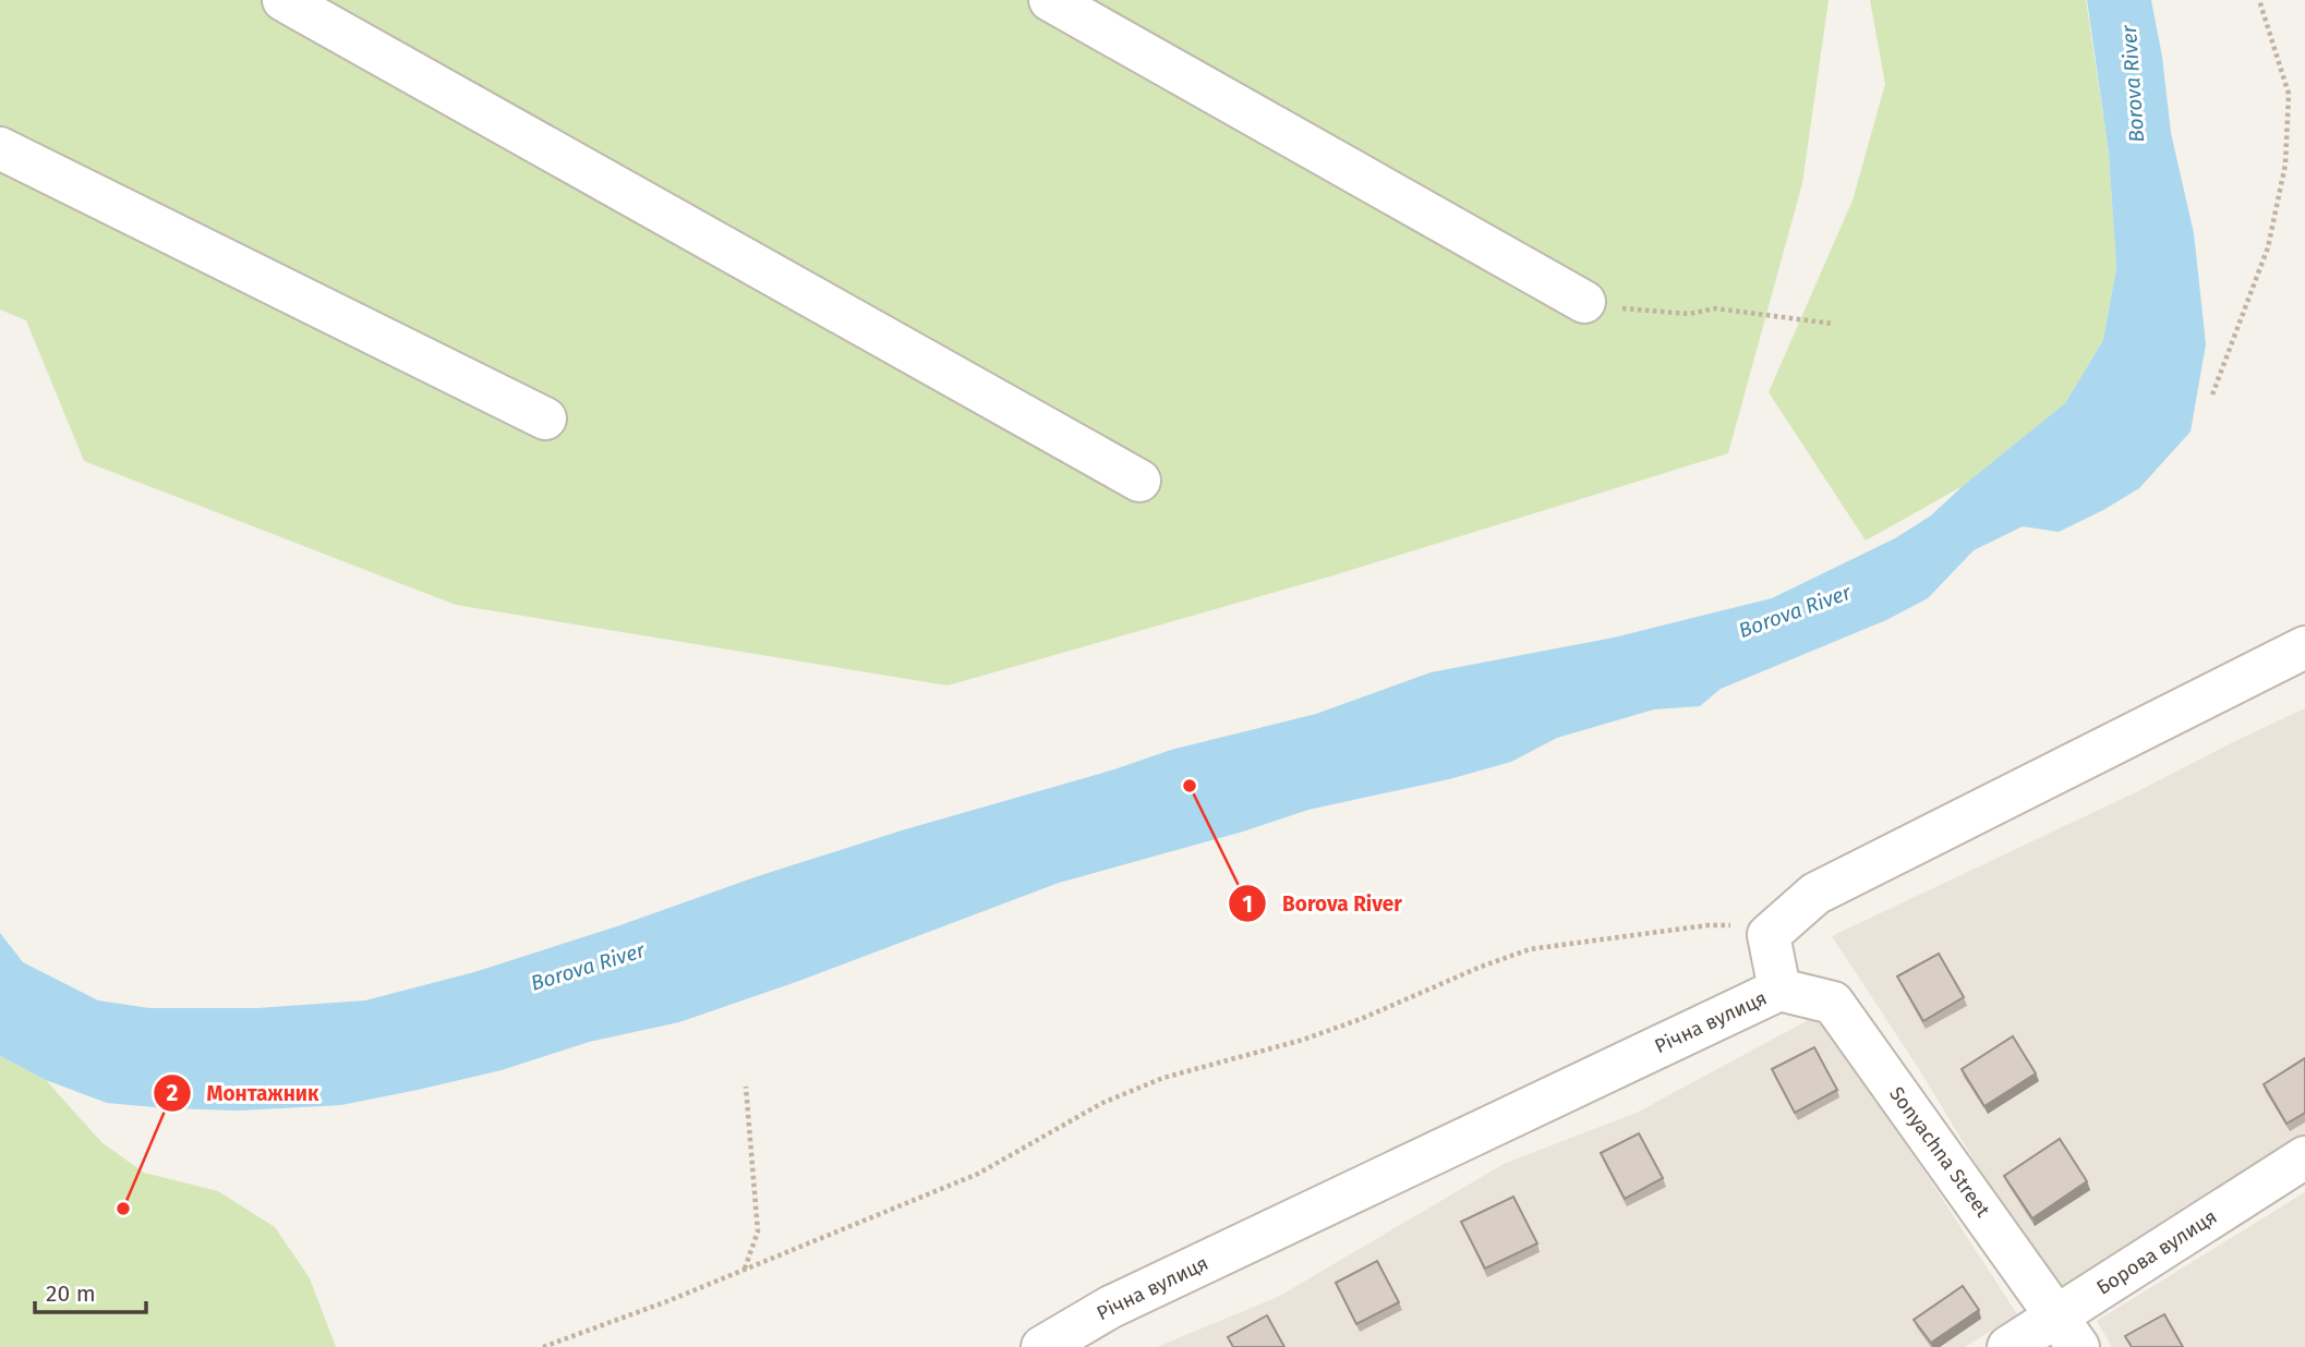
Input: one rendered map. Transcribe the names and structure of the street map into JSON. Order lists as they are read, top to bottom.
{
  "streets": {
    "street": ["Річна вулиця", "Sonyachna Street", "Борова вулиця"]
  },
  "crossings": [
    ["Річна вулиця", "Sonyachna Street"],
    ["Sonyachna Street", "Борова вулиця"]
  ],
  "water": ["Borova River"],
  "places": ["Borova River", "Монтажник"],
  "scale_bar": "20 m"
}
